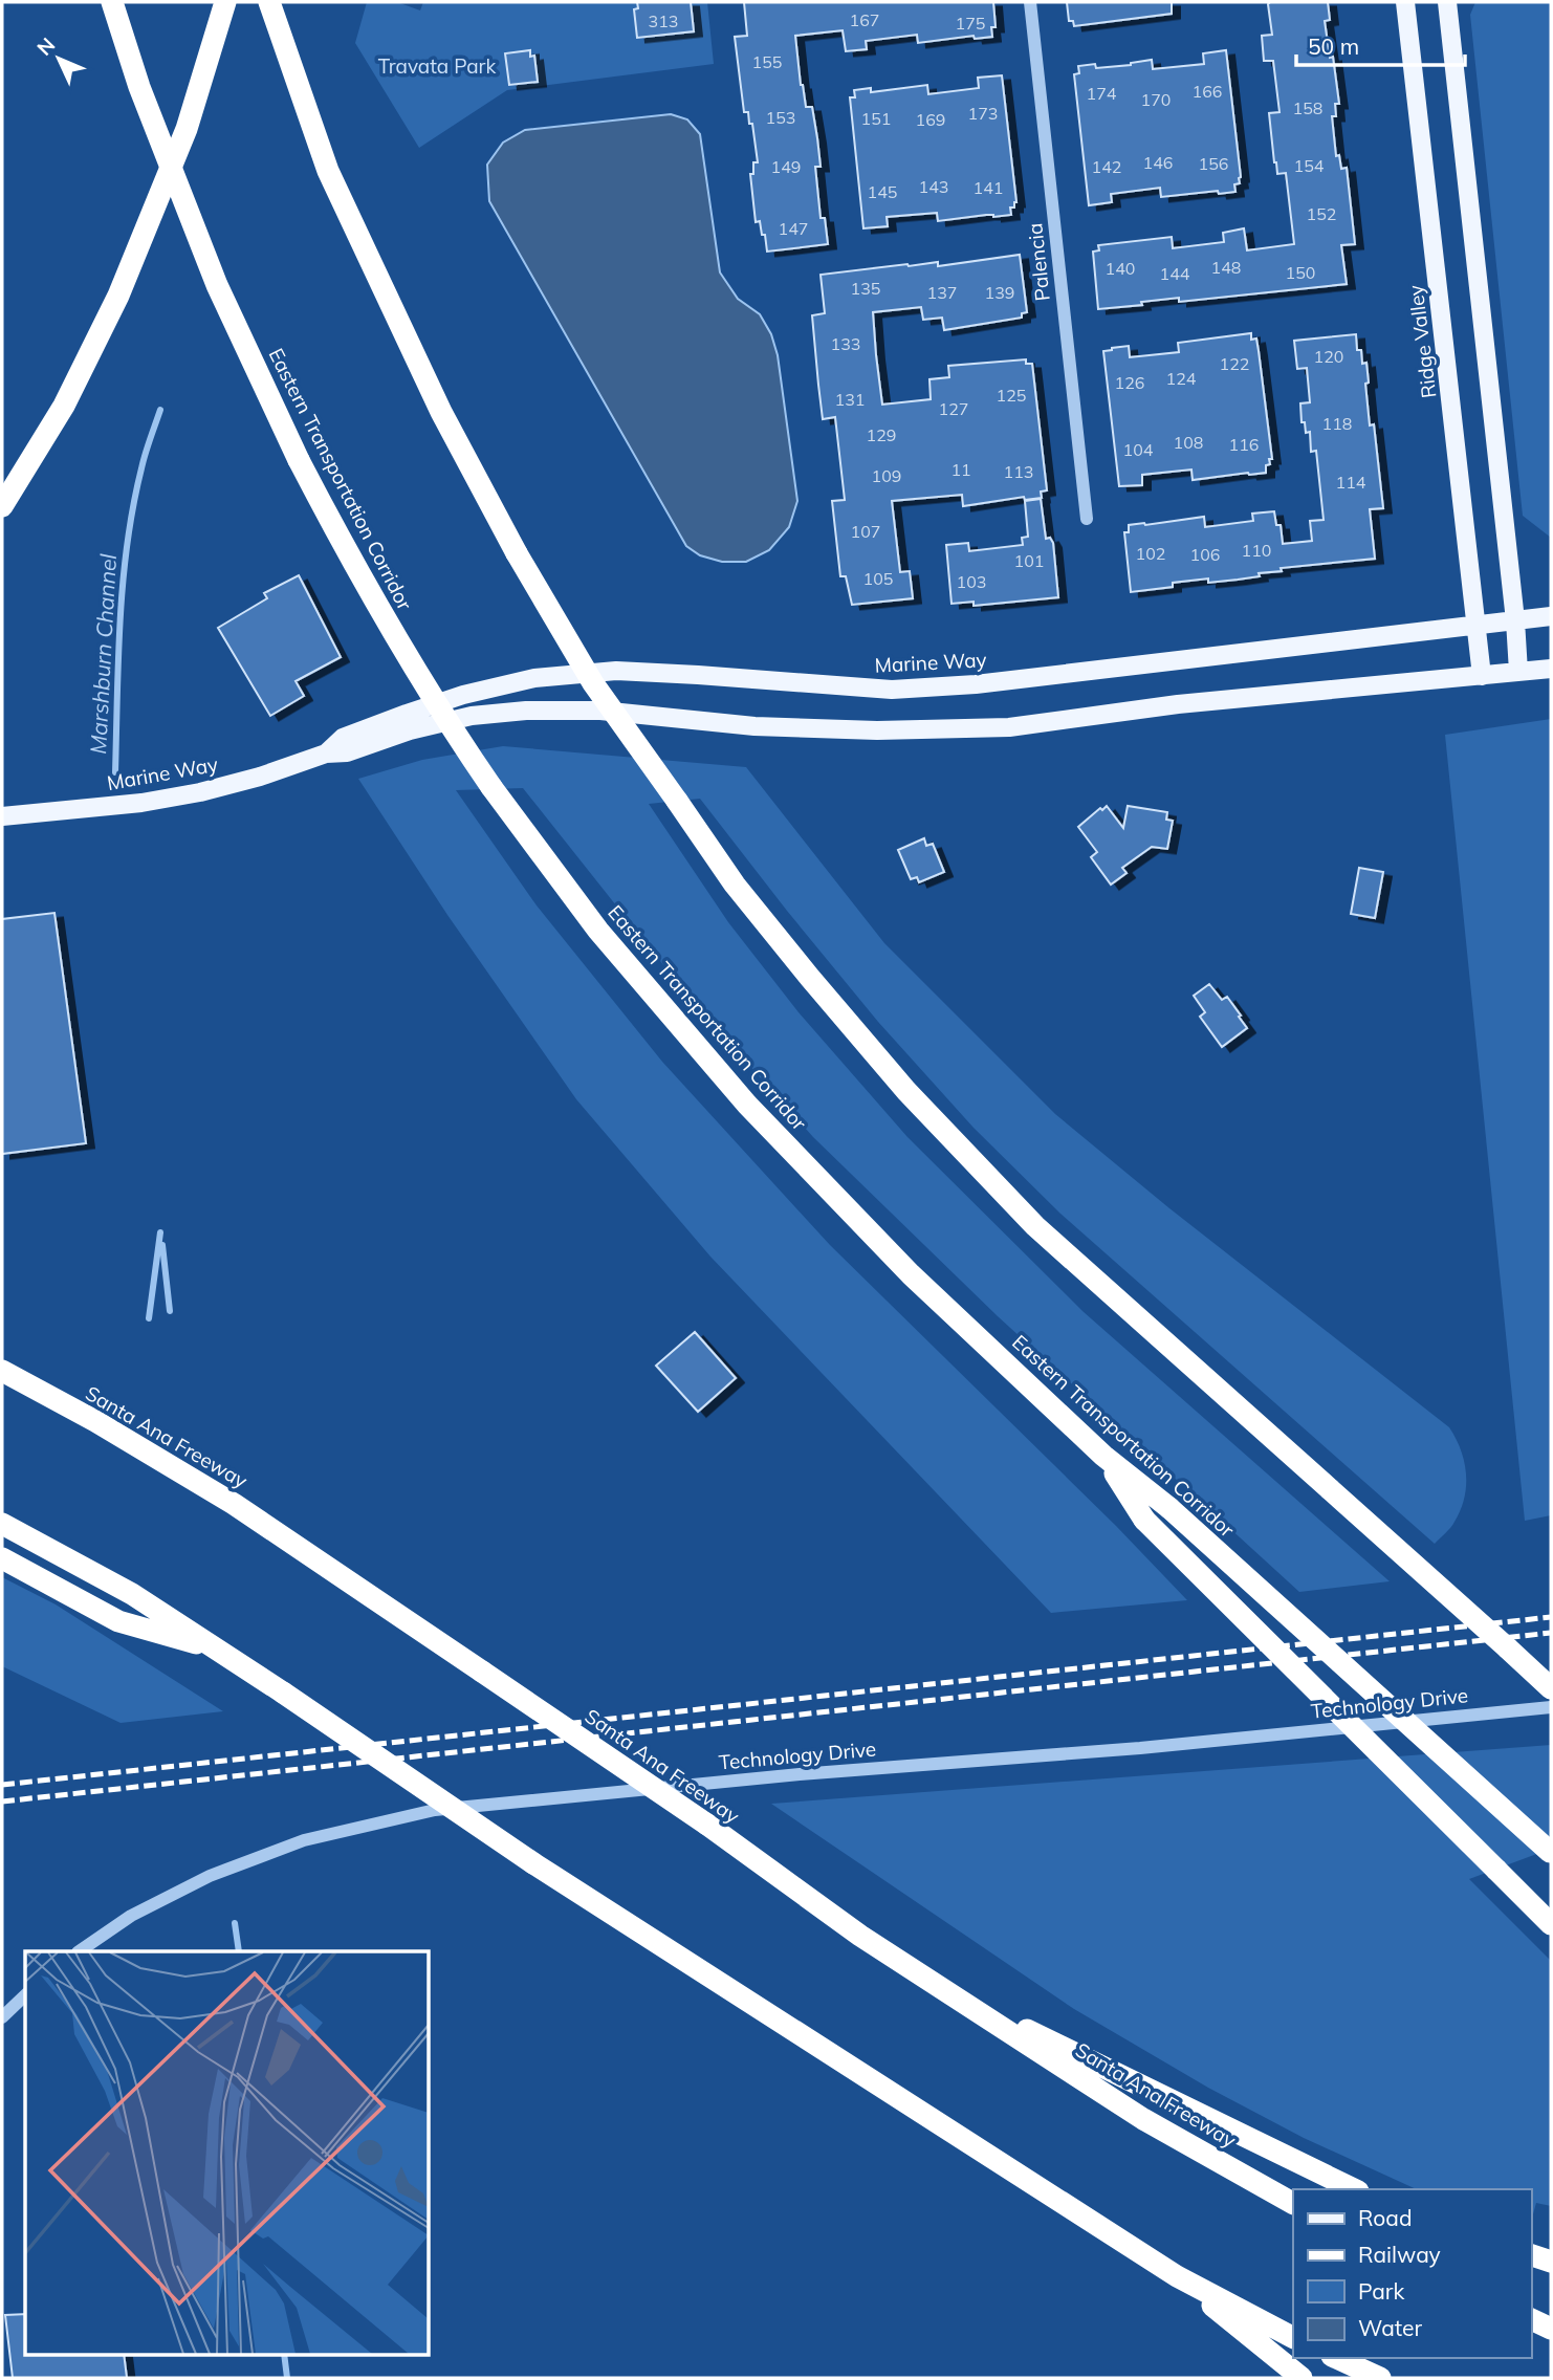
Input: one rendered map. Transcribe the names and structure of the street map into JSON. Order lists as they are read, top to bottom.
{
  "streets": {
    "highway": ["Eastern Transportation Corridor", "Santa Ana Freeway"],
    "main road": ["Ridge Valley", "Marine Way"],
    "street": ["Palencia", "Technology Drive"]
  },
  "crossings": [
    ["Ridge Valley", "Marine Way"]
  ],
  "water": ["Marshburn Channel"],
  "parks": ["Travata Park"],
  "house_numbers": [
    "167",
    "313",
    "175",
    "155",
    "166",
    "174",
    "170",
    "158",
    "173",
    "153",
    "151",
    "169",
    "146",
    "156",
    "154",
    "149",
    "142",
    "143",
    "141",
    "145",
    "152",
    "147",
    "148",
    "140",
    "150",
    "144",
    "135",
    "137",
    "139",
    "133",
    "120",
    "122",
    "124",
    "126",
    "125",
    "131",
    "127",
    "118",
    "129",
    "108",
    "116",
    "104",
    "11",
    "113",
    "109",
    "114",
    "107",
    "110",
    "102",
    "106",
    "101",
    "105",
    "103"
  ],
  "legend": [
    "Road",
    "Railway",
    "Park",
    "Water"
  ],
  "scale_bar": "50 m",
  "north": "top left"
}
